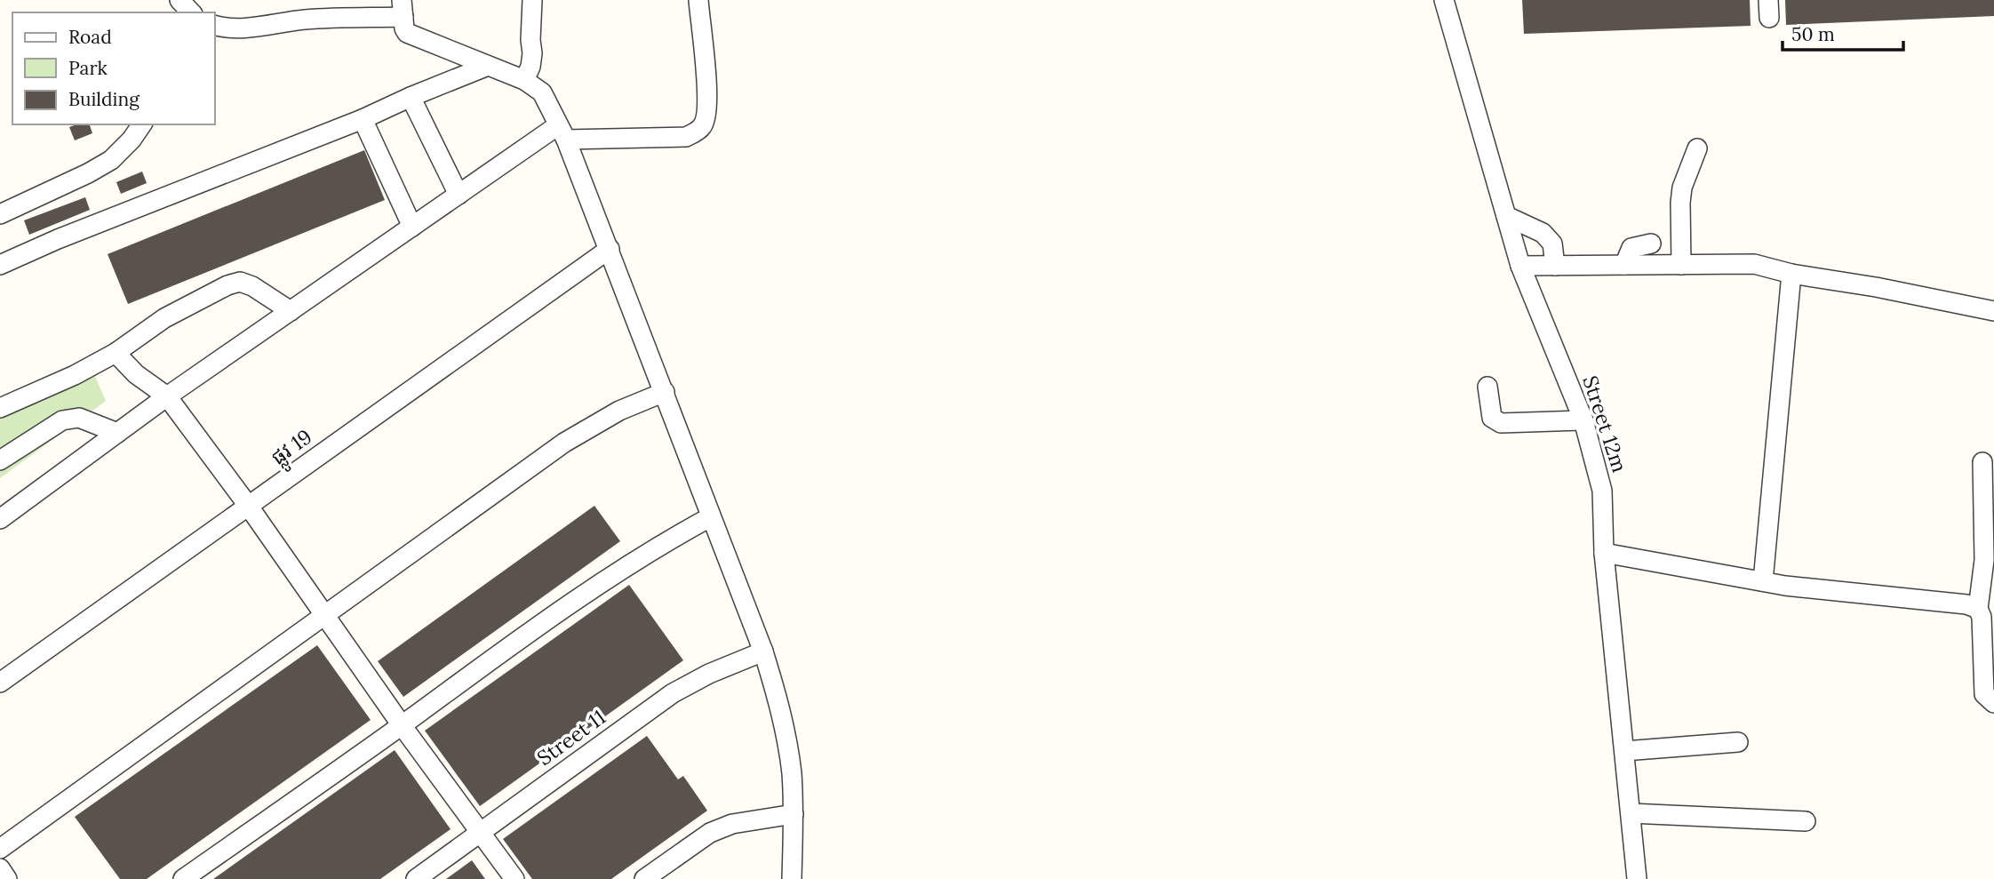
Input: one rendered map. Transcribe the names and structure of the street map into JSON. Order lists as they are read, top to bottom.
{
  "streets": {
    "street": ["Street 12m", "ផ្លូវ 19", "Street 11"]
  },
  "legend": ["Road", "Park", "Building"],
  "scale_bar": "50 m"
}
